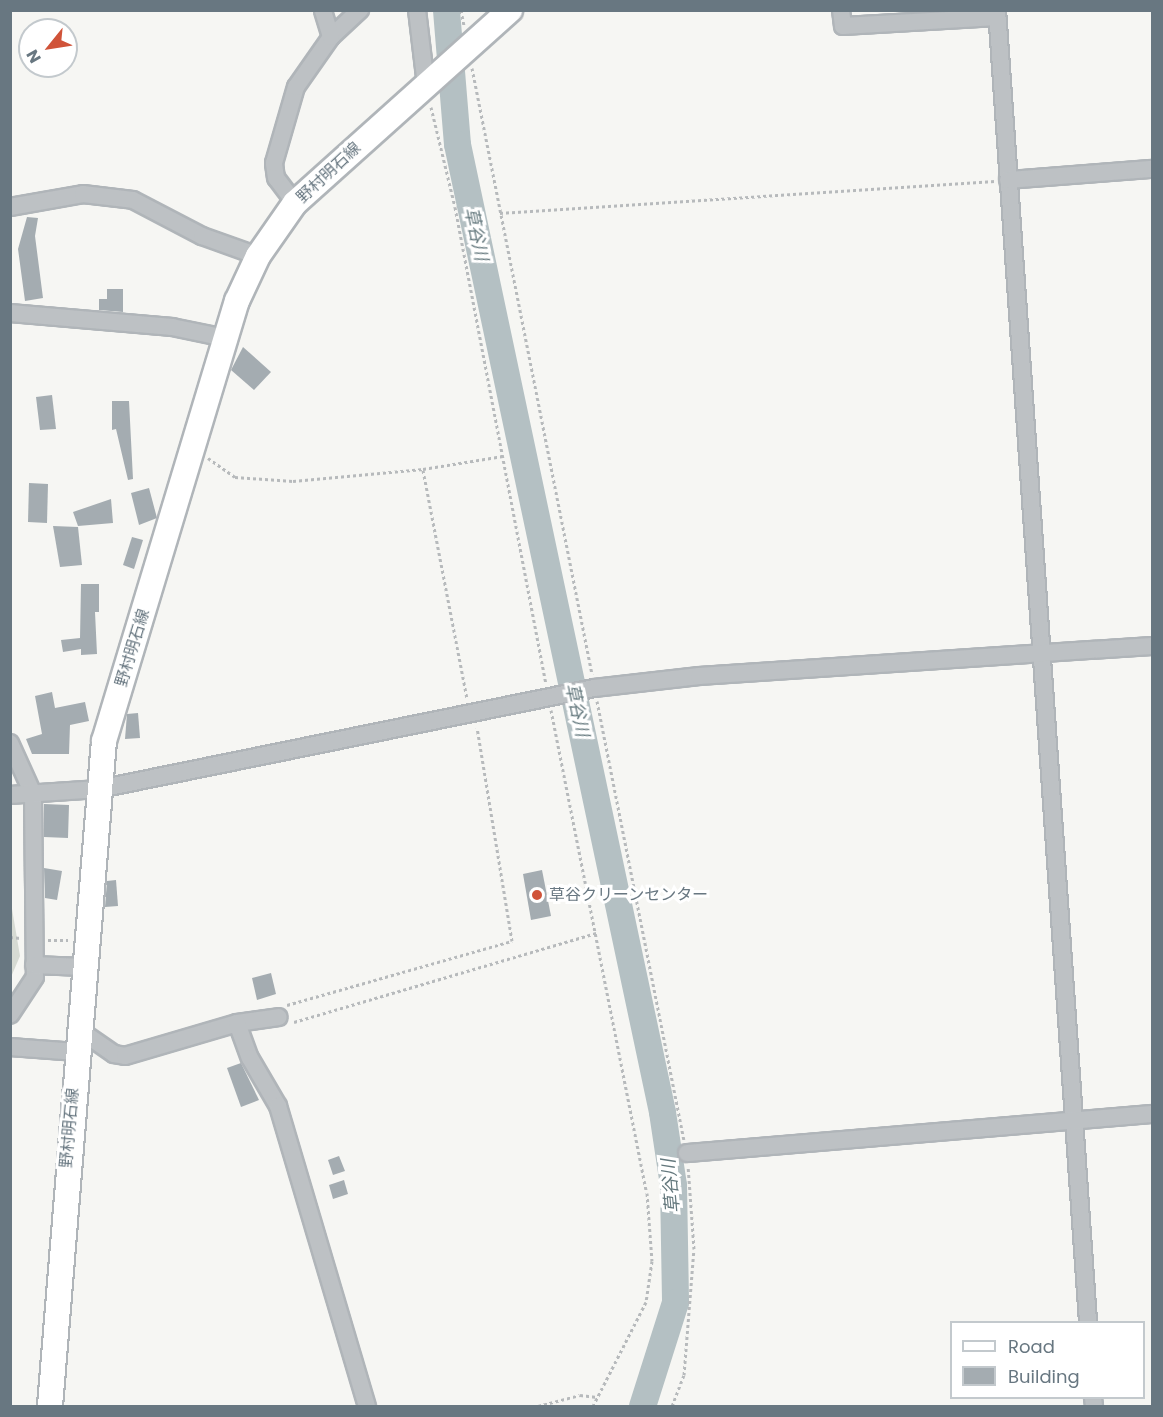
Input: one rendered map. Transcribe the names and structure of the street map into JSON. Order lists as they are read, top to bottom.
{
  "streets": {
    "main road": ["野村明石線"]
  },
  "water": ["草谷川"],
  "places": ["草谷クリーンセンター"],
  "legend": ["Road", "Building"],
  "north": "bottom left"
}
